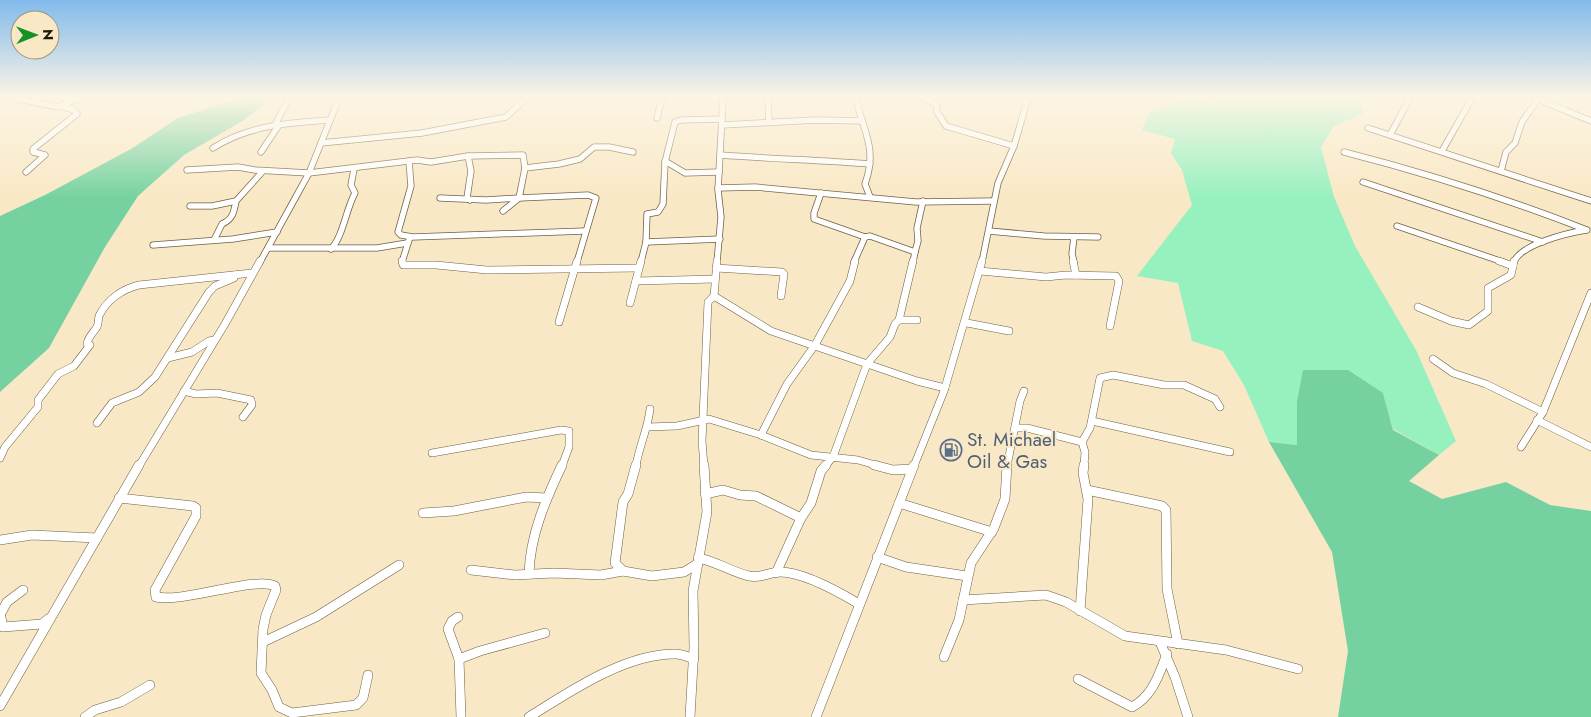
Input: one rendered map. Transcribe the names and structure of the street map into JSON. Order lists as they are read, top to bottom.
{
  "places": {
    "fuel station": ["St. Michael Oil & Gas"]
  },
  "north": "right"
}
